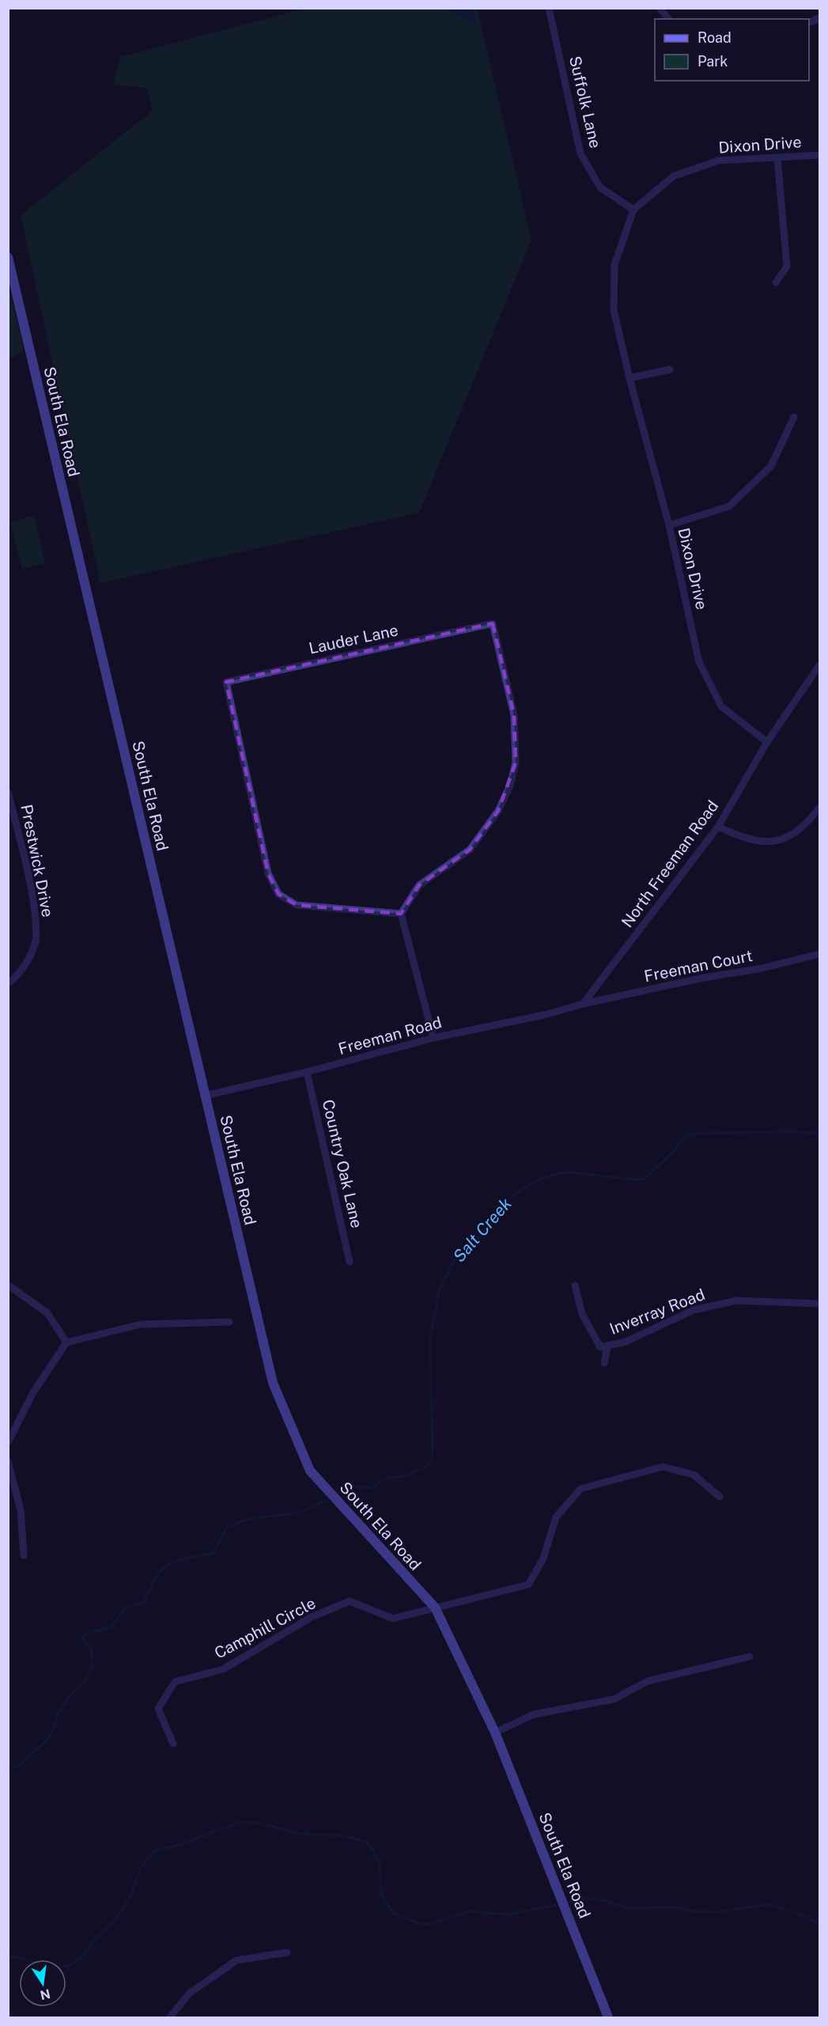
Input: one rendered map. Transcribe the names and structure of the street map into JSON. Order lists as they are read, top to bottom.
{
  "streets": {
    "main road": ["South Ela Road"],
    "street": [
      "Suffolk Lane",
      "Dixon Drive",
      "Lauder Lane",
      "Prestwick Drive",
      "North Freeman Road",
      "Freeman Court",
      "Freeman Road",
      "Country Oak Lane",
      "Inverray Road",
      "Camphill Circle"
    ]
  },
  "crossings": [
    ["Suffolk Lane", "Dixon Drive"],
    ["Dixon Drive", "North Freeman Road"],
    ["South Ela Road", "Freeman Road"],
    ["South Ela Road", "Camphill Circle"],
    ["North Freeman Road", "Freeman Court"],
    ["North Freeman Road", "Freeman Road"],
    ["Freeman Court", "Freeman Road"],
    ["Freeman Road", "Country Oak Lane"]
  ],
  "water": ["Salt Creek"],
  "legend": ["Road", "Park"],
  "north": "bottom"
}
